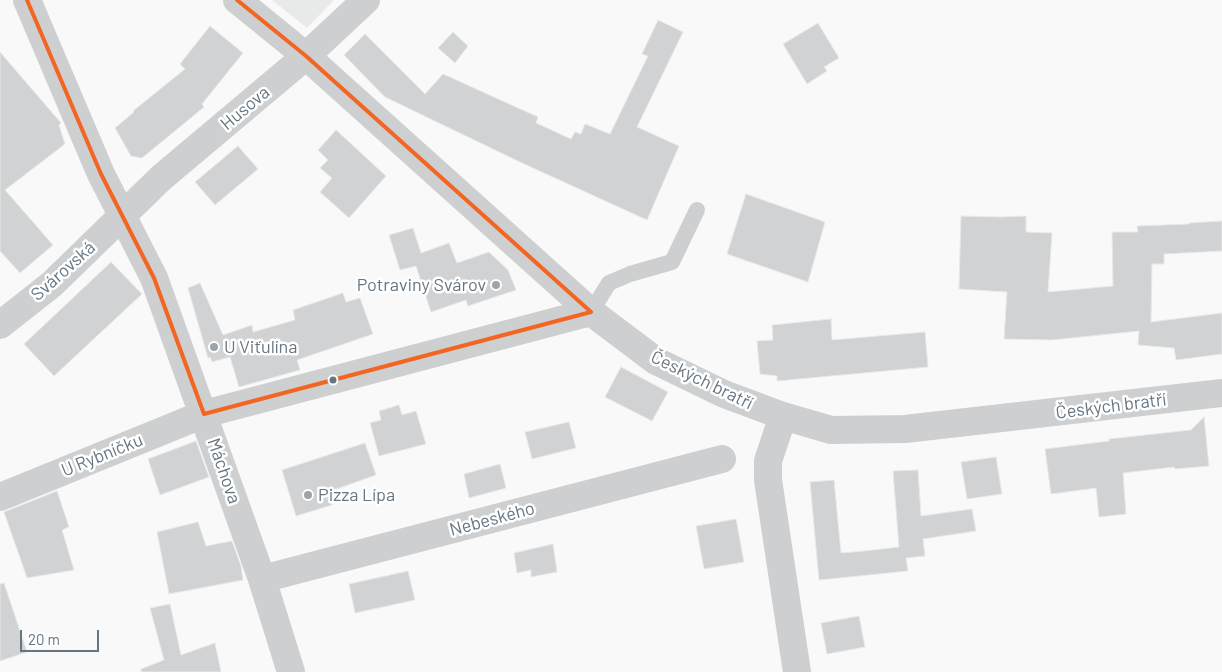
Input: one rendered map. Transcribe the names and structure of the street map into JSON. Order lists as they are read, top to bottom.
{
  "streets": {
    "street": [
      "Husova",
      "Svárovská",
      "Českých bratří",
      "U Rybníčku",
      "Máchova",
      "Nebeského"
    ]
  },
  "crossings": [
    ["Husova", "Svárovská"],
    ["Husova", "Českých bratří"],
    ["Husova", "Máchova"],
    ["Svárovská", "Máchova"],
    ["U Rybníčku", "Máchova"],
    ["Máchova", "Nebeského"]
  ],
  "places": ["Potraviny Svárov", "U Viťulína", "Pizza Lípa"],
  "scale_bar": "20 m"
}
